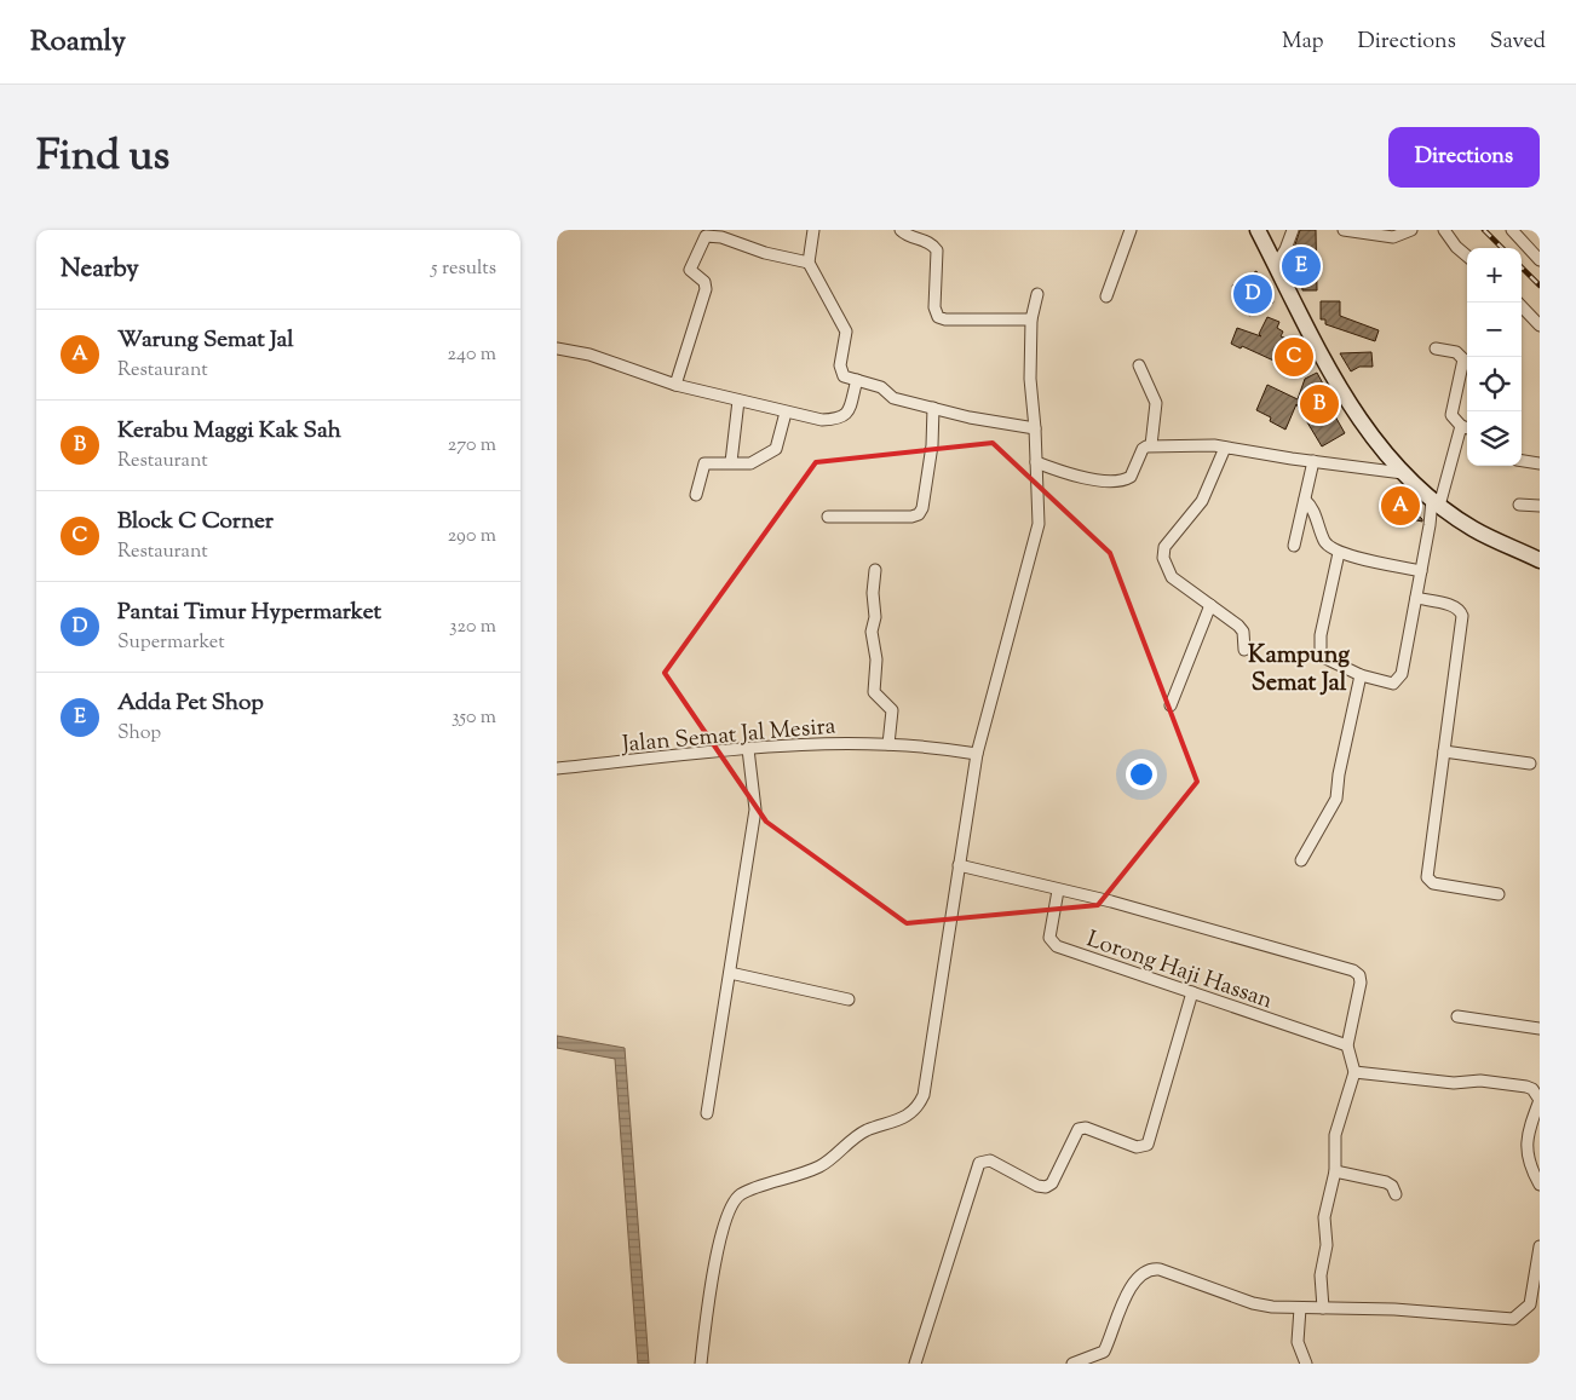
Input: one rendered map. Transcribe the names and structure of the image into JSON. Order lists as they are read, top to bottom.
{
  "streets": {
    "street": ["Jalan Semat Jal Mesira", "Lorong Haji Hassan"]
  },
  "districts": ["Kampung Semat Jal"],
  "page": {
    "header": "Roamly",
    "nav": ["Map", "Directions", "Saved"],
    "title": "Find us",
    "buttons": "Directions",
    "heading": ["Nearby", "5 results"],
    "pins": [
      "E",
      "D",
      "C",
      "B",
      "A"
    ],
    "map_buttons": ["+", "−"],
    "list": [
      {
        "mark": "A",
        "name": "Warung Semat Jal",
        "note": "Restaurant",
        "value": "240 m"
      },
      {
        "mark": "B",
        "name": "Kerabu Maggi Kak Sah",
        "note": "Restaurant",
        "value": "270 m"
      },
      {
        "mark": "C",
        "name": "Block C Corner",
        "note": "Restaurant",
        "value": "290 m"
      },
      {
        "mark": "D",
        "name": "Pantai Timur Hypermarket",
        "note": "Supermarket",
        "value": "320 m"
      },
      {
        "mark": "E",
        "name": "Adda Pet Shop",
        "note": "Shop",
        "value": "350 m"
      }
    ]
  }
}
